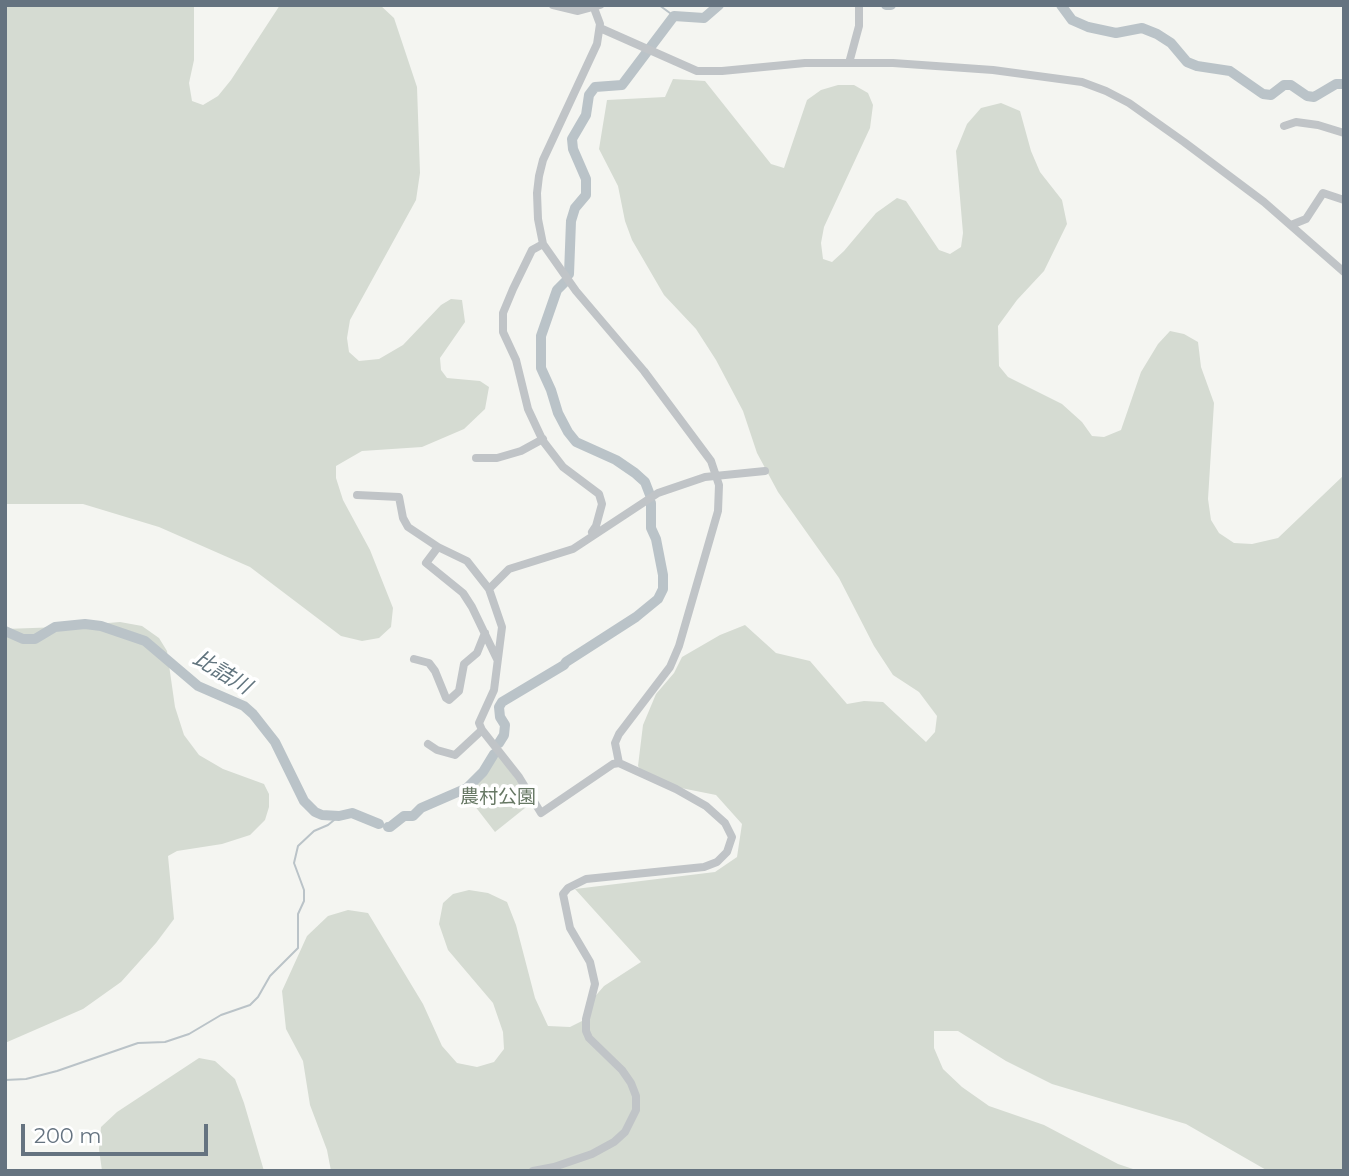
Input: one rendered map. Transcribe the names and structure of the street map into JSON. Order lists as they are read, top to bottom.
{
  "water": ["比詰川"],
  "parks": ["農村公園"],
  "scale_bar": "200 m"
}
